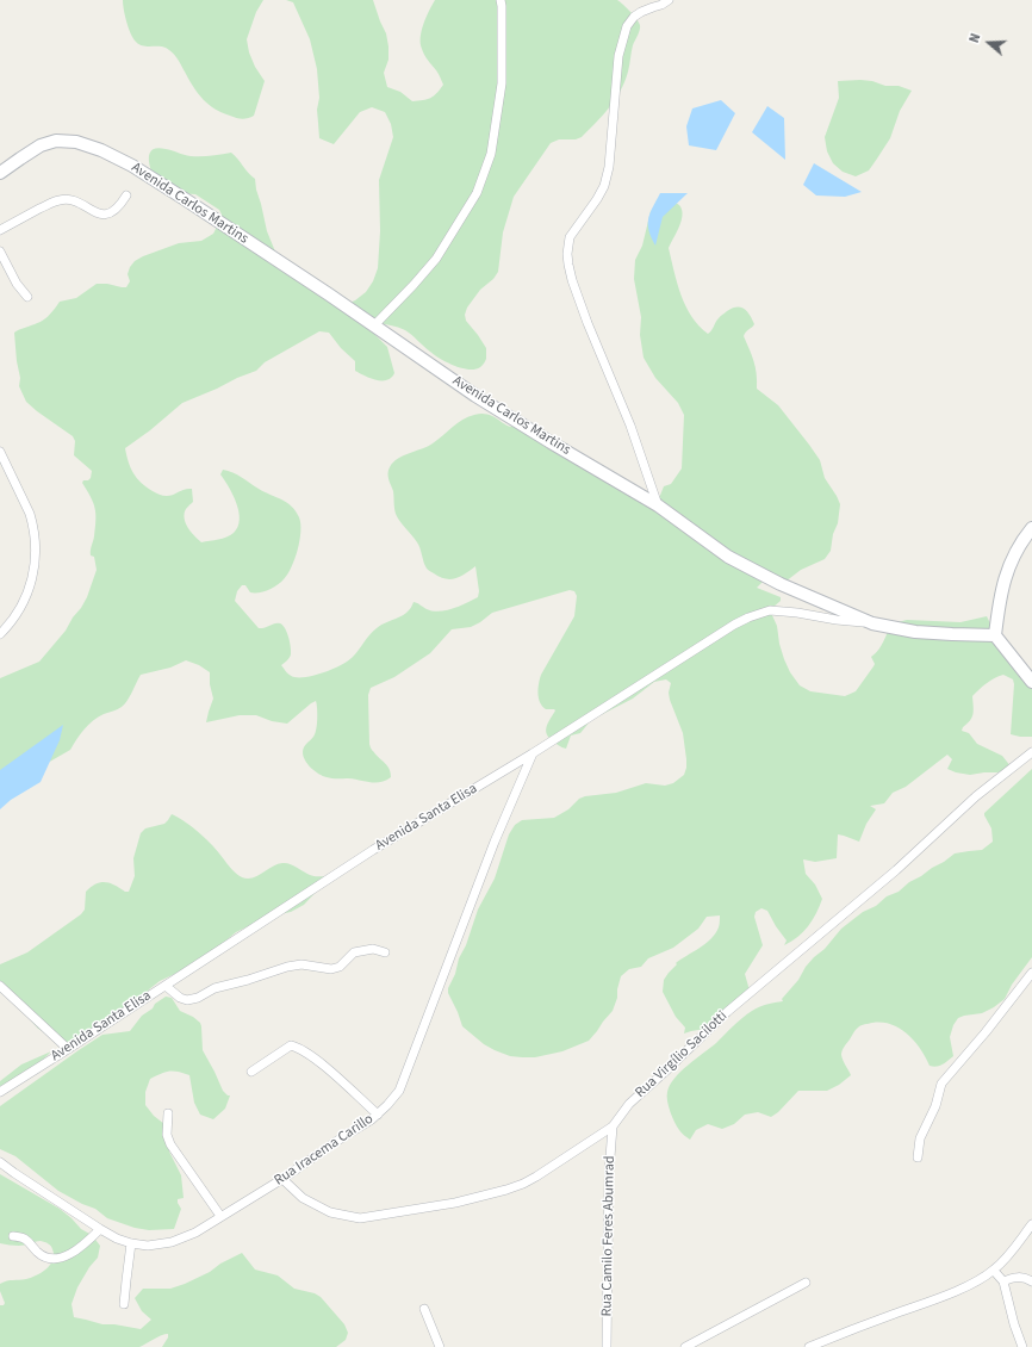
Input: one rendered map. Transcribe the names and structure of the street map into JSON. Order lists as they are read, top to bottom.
{
  "streets": {
    "street": [
      "Avenida Carlos Martins",
      "Avenida Santa Elisa",
      "Rua Virgílio Sacilotti",
      "Rua Iracema Carillo",
      "Rua Camilo Feres Abumrad"
    ]
  },
  "crossings": [
    ["Avenida Carlos Martins", "Avenida Santa Elisa"],
    ["Avenida Santa Elisa", "Rua Iracema Carillo"],
    ["Rua Virgílio Sacilotti", "Rua Iracema Carillo"],
    ["Rua Virgílio Sacilotti", "Rua Camilo Feres Abumrad"]
  ],
  "north": "left"
}
